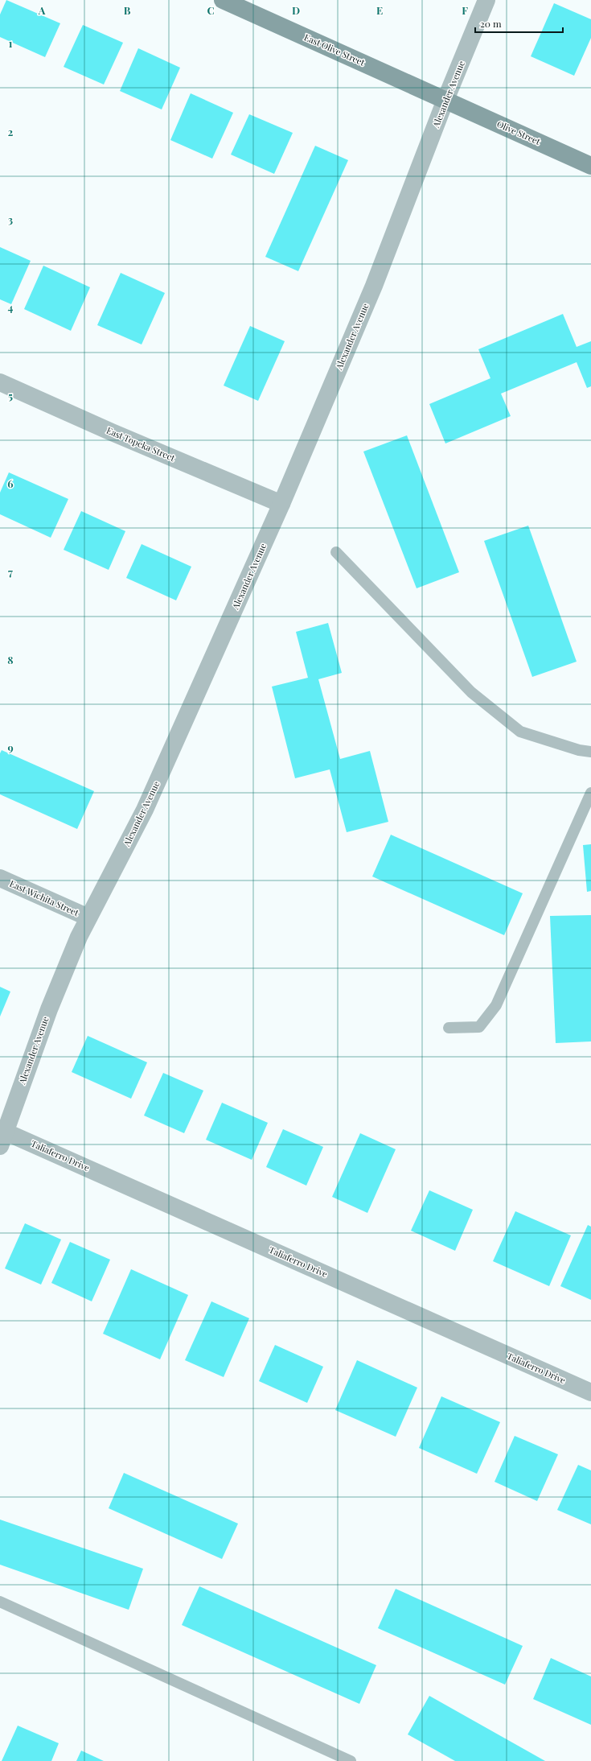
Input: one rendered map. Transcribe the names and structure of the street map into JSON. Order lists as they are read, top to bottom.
{
  "streets": {
    "street": [
      "East Olive Street",
      "Alexander Avenue",
      "Olive Street",
      "East Topeka Street",
      "East Wichita Street",
      "Taliaferro Drive"
    ]
  },
  "crossings": [
    ["East Olive Street", "Alexander Avenue"],
    ["East Olive Street", "Olive Street"],
    ["Alexander Avenue", "Olive Street"],
    ["Alexander Avenue", "East Topeka Street"],
    ["Alexander Avenue", "East Wichita Street"],
    ["Alexander Avenue", "Taliaferro Drive"]
  ],
  "scale_bar": "20 m",
  "grid": {
    "columns": [
      "A",
      "B",
      "C",
      "D",
      "E",
      "F"
    ],
    "rows": [
      "1",
      "2",
      "3",
      "4",
      "5",
      "6",
      "7",
      "8",
      "9"
    ]
  }
}
